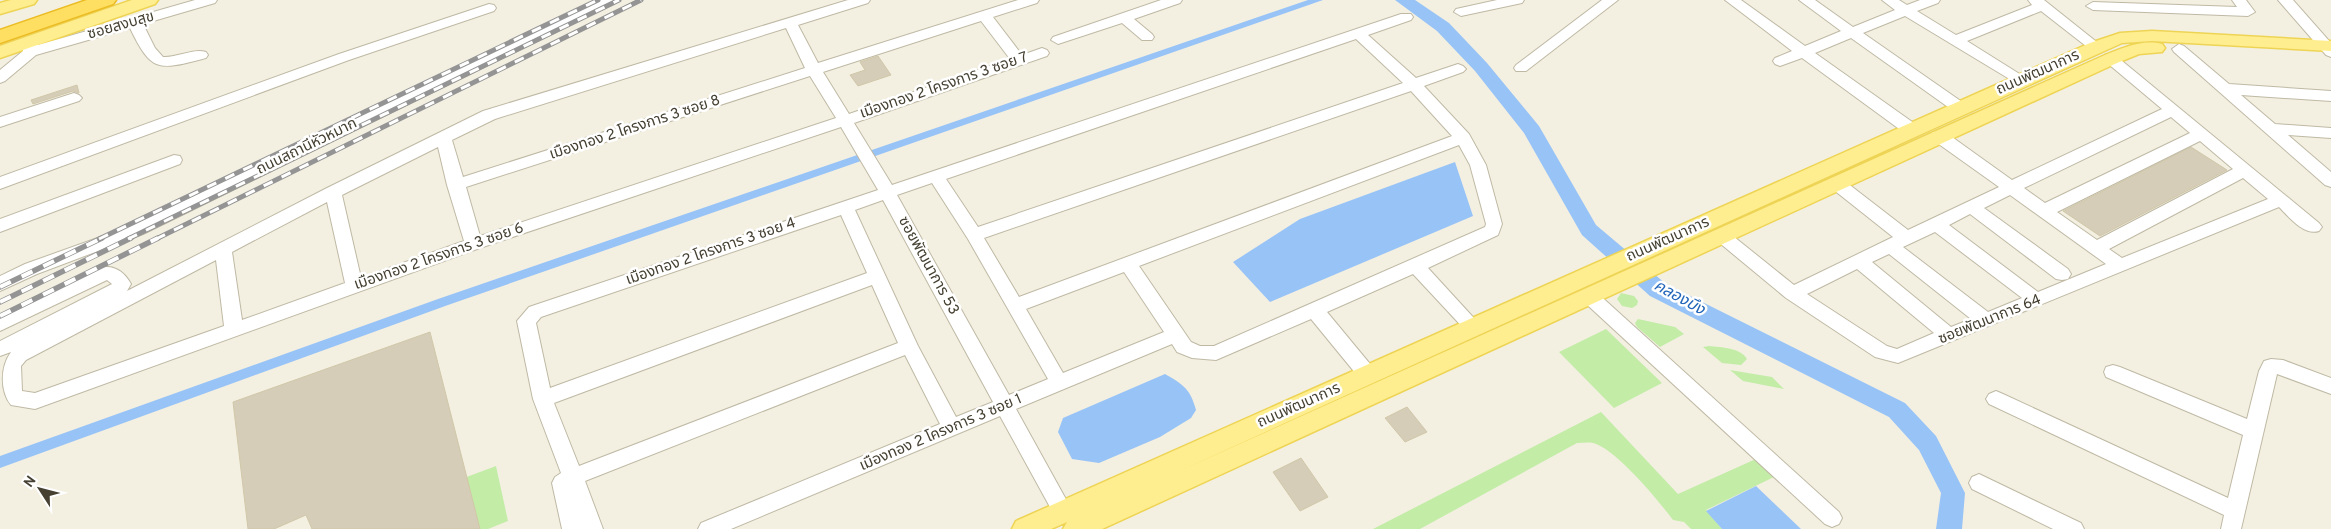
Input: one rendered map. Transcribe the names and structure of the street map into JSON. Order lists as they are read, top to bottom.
{
  "streets": {
    "main road": ["ถนนพัฒนาการ"],
    "street": [
      "ซอยสงบสุข",
      "เมืองทอง 2 โครงการ 3 ซอย 7",
      "เมืองทอง 2 โครงการ 3 ซอย 8",
      "ถนนสถานีหัวหมาก",
      "เมืองทอง 2 โครงการ 3 ซอย 4",
      "เมืองทอง 2 โครงการ 3 ซอย 6",
      "ซอยพัฒนาการ 53",
      "ซอยพัฒนาการ 64",
      "เมืองทอง 2 โครงการ 3 ซอย 1"
    ]
  },
  "crossings": [
    ["ถนนพัฒนาการ", "ซอยพัฒนาการ 53"],
    ["ถนนพัฒนาการ", "ซอยพัฒนาการ 64"],
    ["เมืองทอง 2 โครงการ 3 ซอย 7", "เมืองทอง 2 โครงการ 3 ซอย 6"],
    ["เมืองทอง 2 โครงการ 3 ซอย 7", "ซอยพัฒนาการ 53"],
    ["เมืองทอง 2 โครงการ 3 ซอย 8", "ซอยพัฒนาการ 53"],
    ["เมืองทอง 2 โครงการ 3 ซอย 4", "ซอยพัฒนาการ 53"],
    ["เมืองทอง 2 โครงการ 3 ซอย 6", "ซอยพัฒนาการ 53"],
    ["ซอยพัฒนาการ 53", "เมืองทอง 2 โครงการ 3 ซอย 1"]
  ],
  "water": ["คลองบึง"],
  "north": "top left"
}
